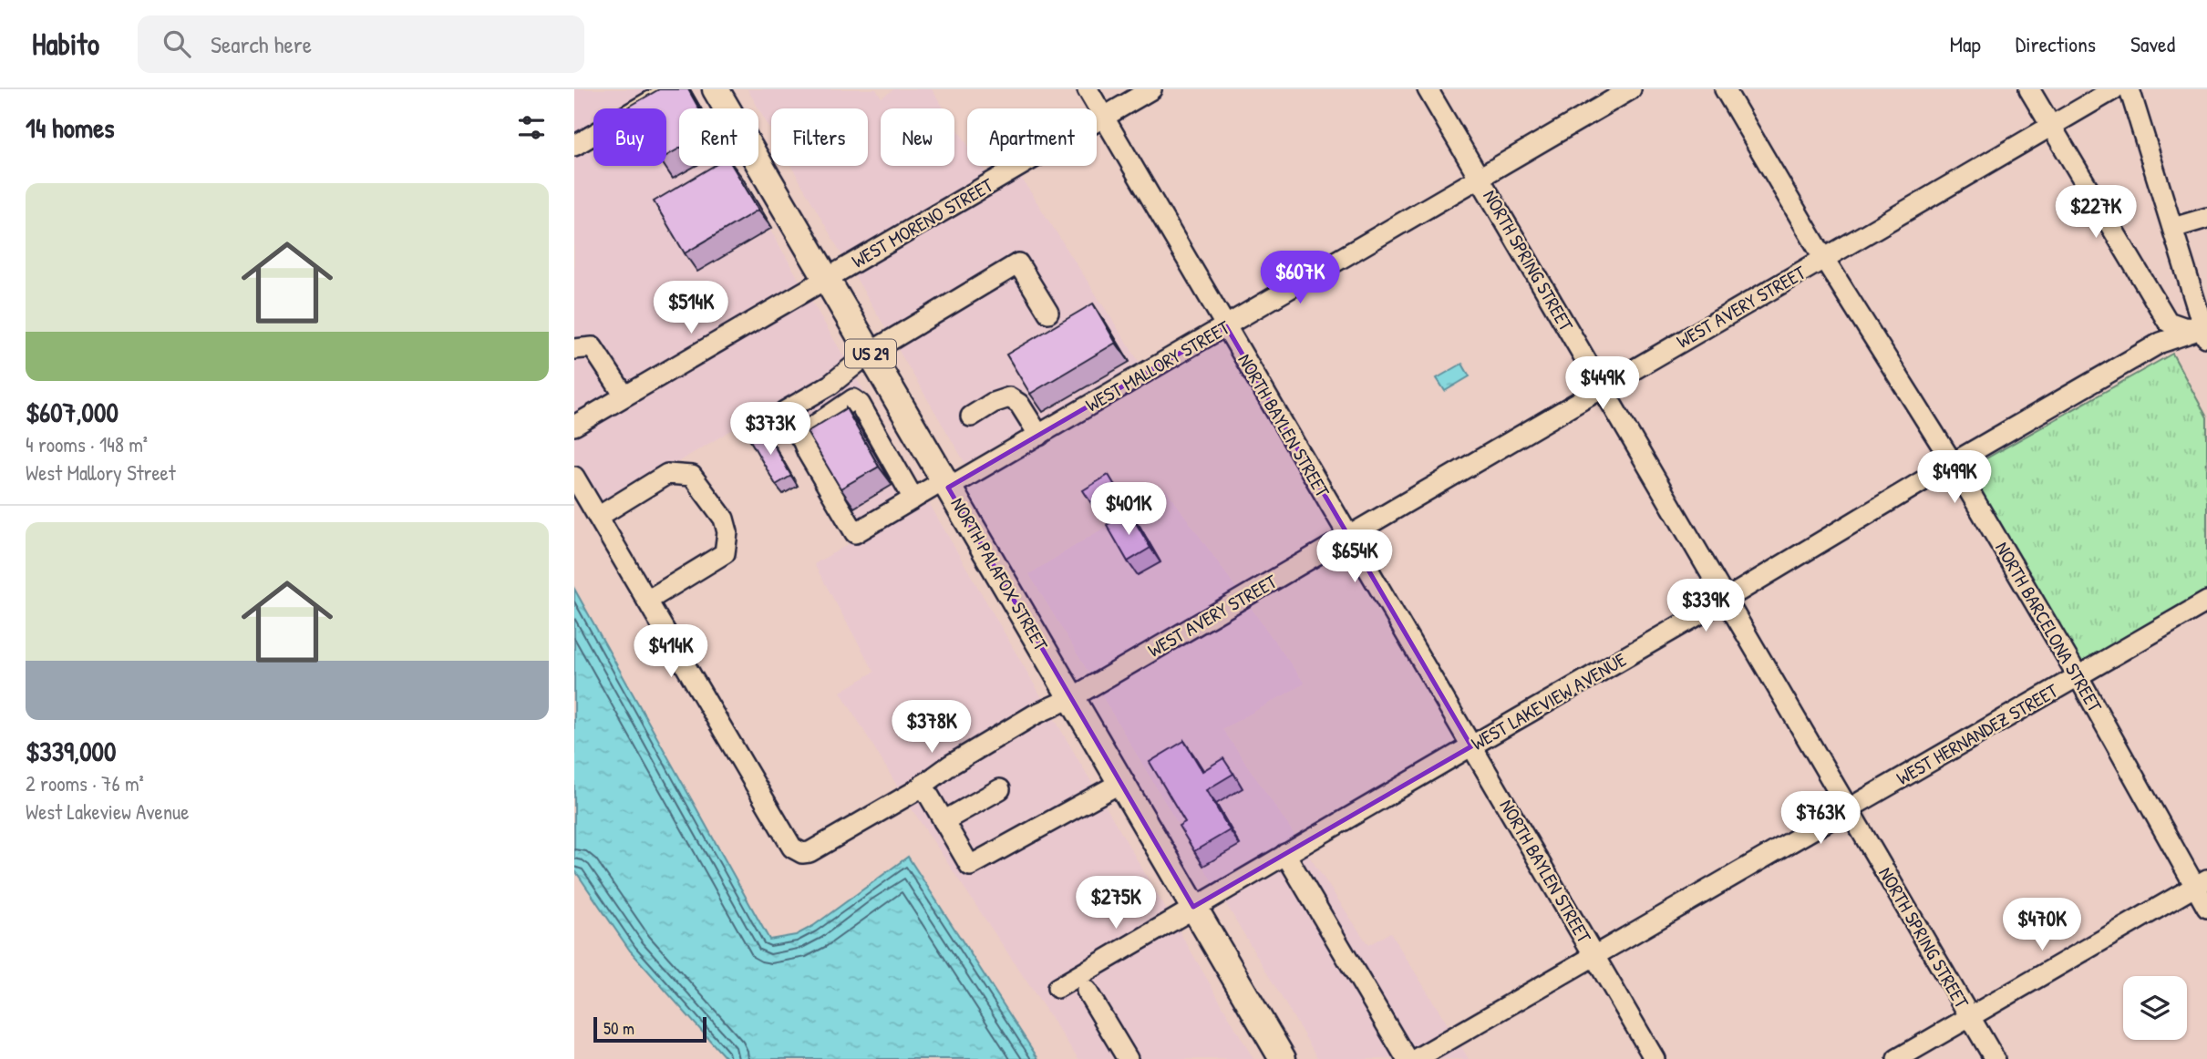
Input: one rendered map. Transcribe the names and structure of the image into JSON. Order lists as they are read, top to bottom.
{
  "streets": {
    "main road": ["US 29", "NORTH PALAFOX STREET"],
    "street": [
      "WEST MORENO STREET",
      "NORTH SPRING STREET",
      "WEST AVERY STREET",
      "WEST MALLORY STREET",
      "NORTH BAYLEN STREET",
      "NORTH BARCELONA STREET",
      "WEST LAKEVIEW AVENUE",
      "WEST HERNANDEZ STREET"
    ]
  },
  "crossings": [
    ["WEST MORENO STREET", "NORTH BAYLEN STREET"],
    ["WEST MORENO STREET", "NORTH PALAFOX STREET"],
    ["NORTH SPRING STREET", "WEST AVERY STREET"],
    ["NORTH SPRING STREET", "WEST MALLORY STREET"],
    ["NORTH SPRING STREET", "WEST LAKEVIEW AVENUE"],
    ["NORTH SPRING STREET", "WEST HERNANDEZ STREET"],
    ["WEST AVERY STREET", "NORTH BAYLEN STREET"],
    ["WEST AVERY STREET", "NORTH PALAFOX STREET"],
    ["WEST AVERY STREET", "NORTH BARCELONA STREET"],
    ["WEST MALLORY STREET", "NORTH BAYLEN STREET"],
    ["WEST MALLORY STREET", "NORTH PALAFOX STREET"],
    ["NORTH BAYLEN STREET", "WEST LAKEVIEW AVENUE"],
    ["NORTH BAYLEN STREET", "WEST HERNANDEZ STREET"],
    ["NORTH PALAFOX STREET", "WEST LAKEVIEW AVENUE"],
    ["NORTH BARCELONA STREET", "WEST LAKEVIEW AVENUE"],
    ["NORTH BARCELONA STREET", "WEST HERNANDEZ STREET"]
  ],
  "scale_bar": "50 m",
  "page": {
    "header": "Habito",
    "search": "Search here",
    "nav": ["Map", "Directions", "Saved"],
    "heading": "14 homes",
    "chip": [
      "Buy",
      "Rent",
      "Filters",
      "New",
      "Apartment"
    ],
    "list": [
      {
        "name": "$607,000",
        "note": "4 rooms · 148 m² · West Mallory Street"
      },
      {
        "name": "$339,000",
        "note": "2 rooms · 76 m² · West Lakeview Avenue"
      }
    ],
    "price": [
      "$227K",
      "$607K",
      "$514K",
      "$449K",
      "$373K",
      "$499K",
      "$401K",
      "$654K",
      "$339K",
      "$414K",
      "$378K",
      "$763K",
      "$275K",
      "$470K"
    ],
    "scale": "50 m"
  }
}
